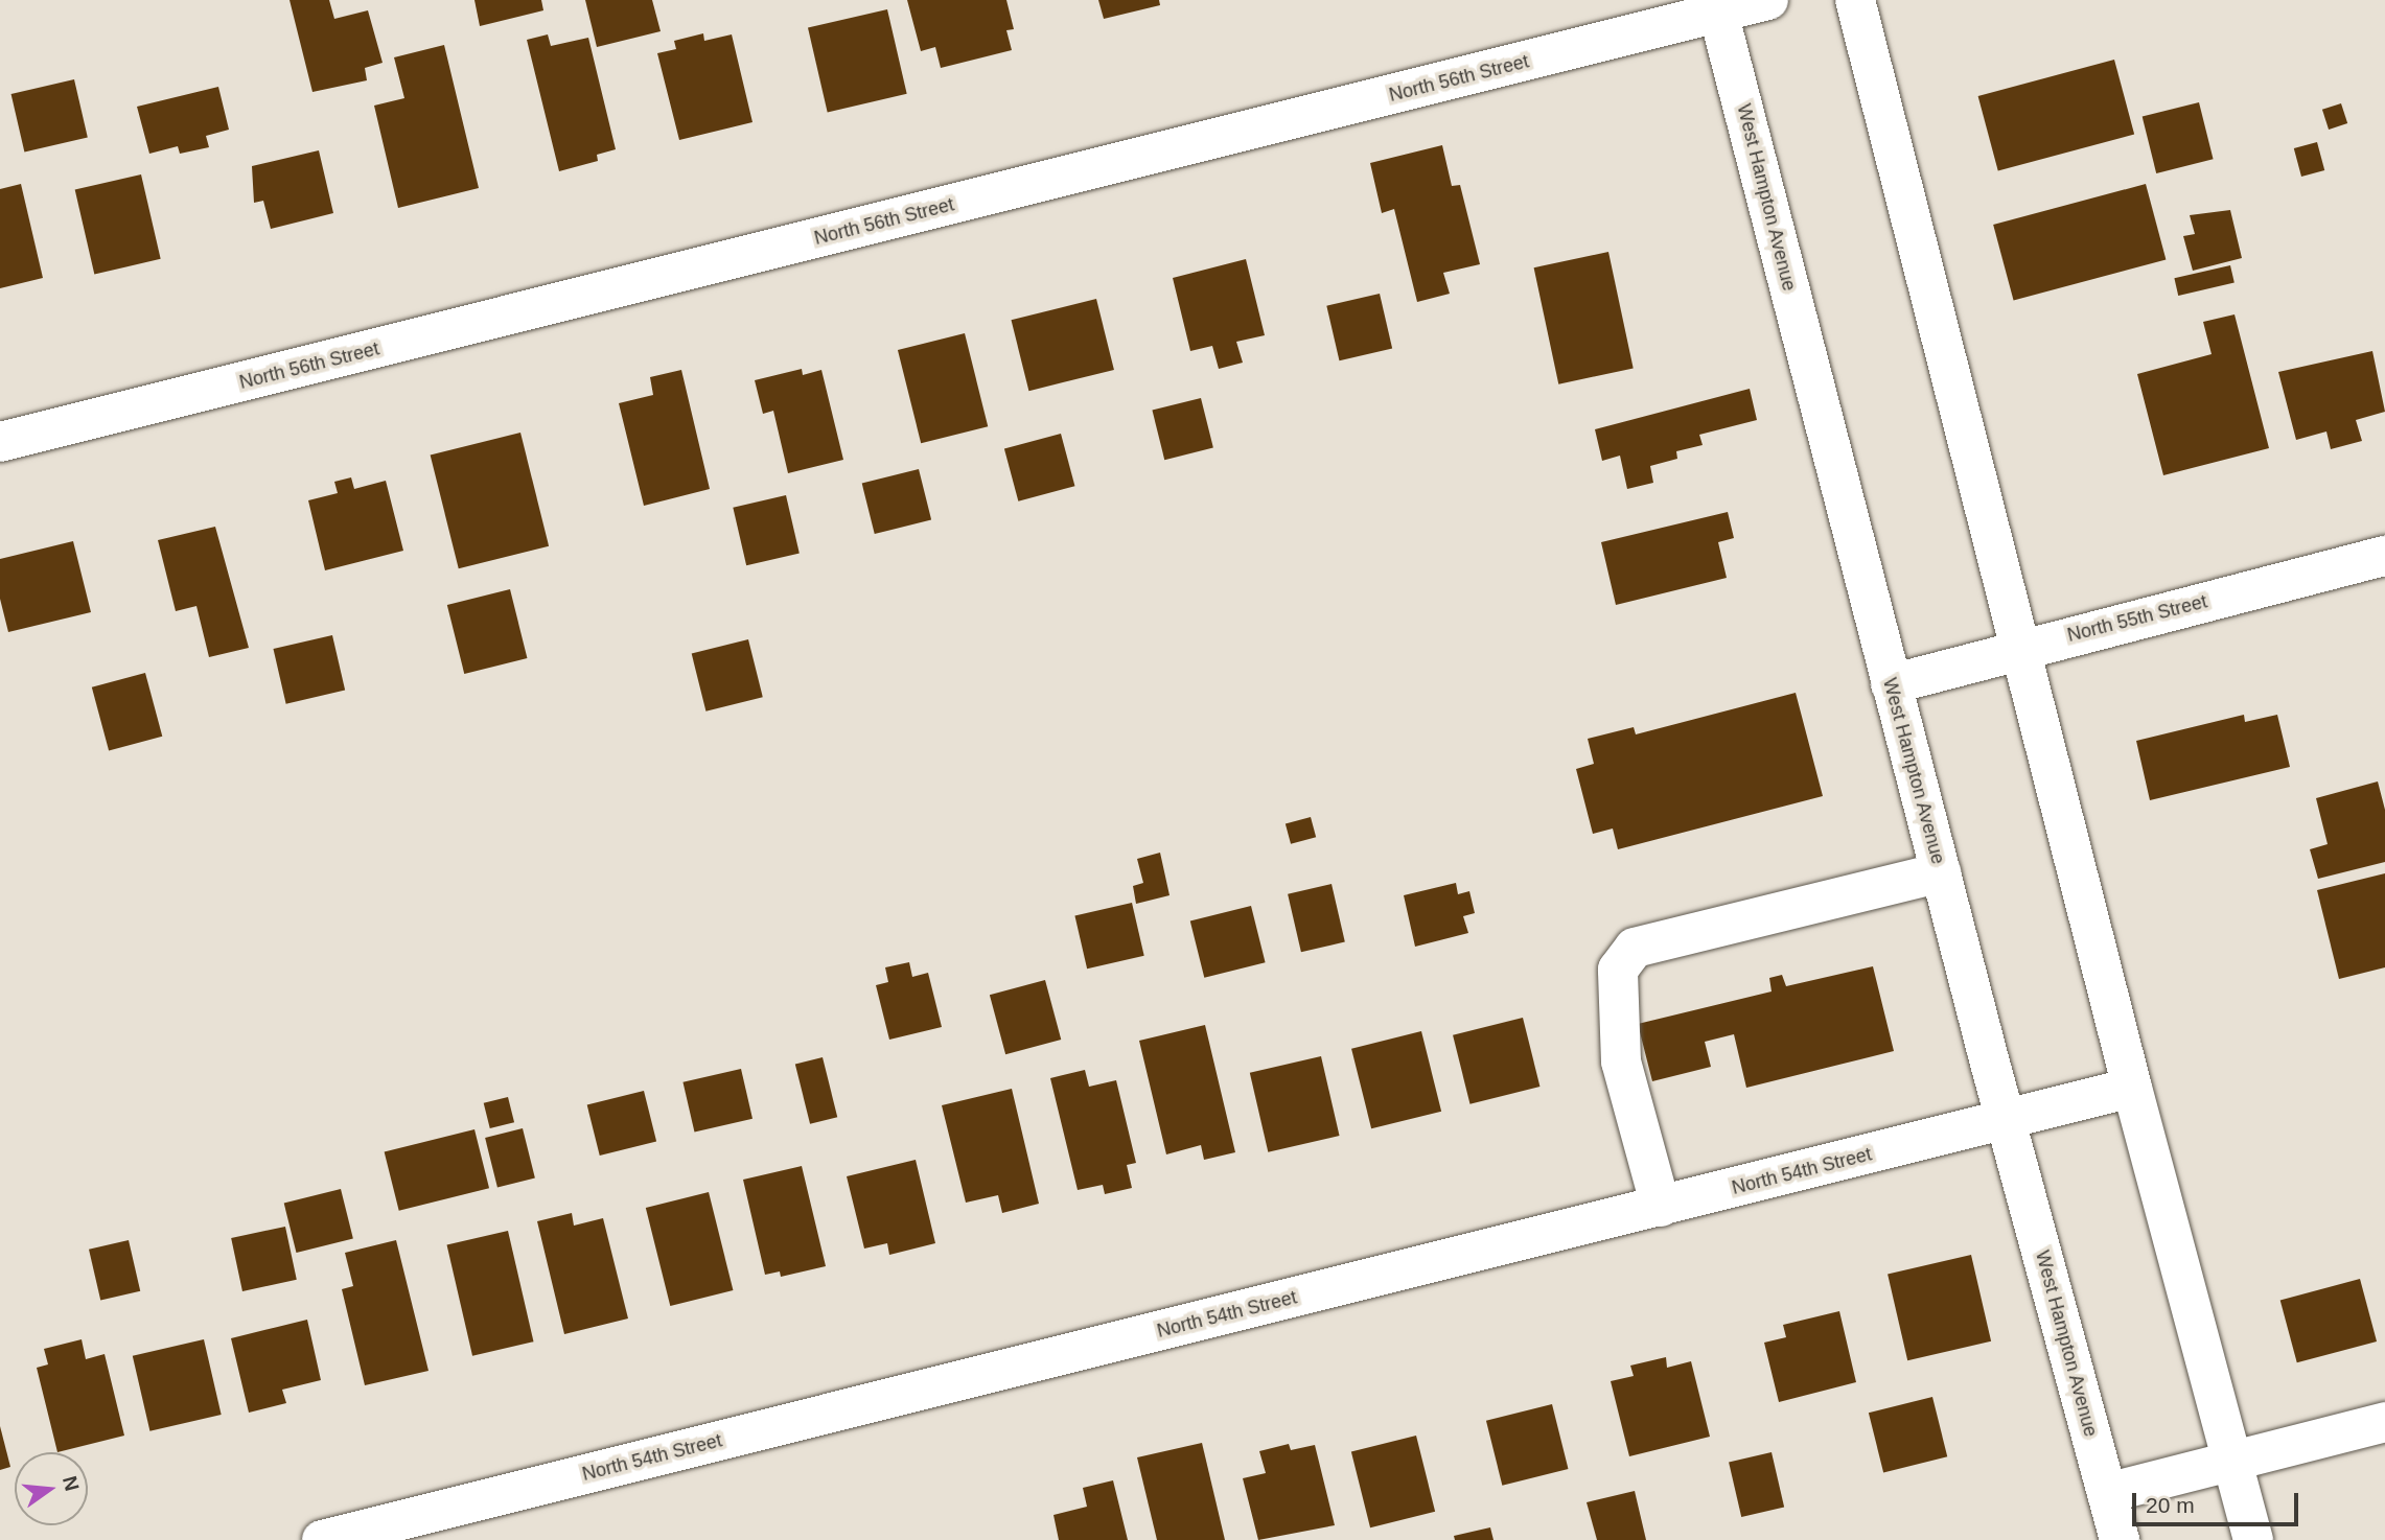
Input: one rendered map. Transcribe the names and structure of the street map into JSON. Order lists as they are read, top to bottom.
{
  "streets": {
    "street": [
      "North 56th Street",
      "West Hampton Avenue",
      "North 55th Street",
      "North 54th Street"
    ]
  },
  "crossings": [
    ["North 56th Street", "West Hampton Avenue"],
    ["West Hampton Avenue", "North 55th Street"],
    ["West Hampton Avenue", "North 54th Street"]
  ],
  "scale_bar": "20 m",
  "north": "right"
}
